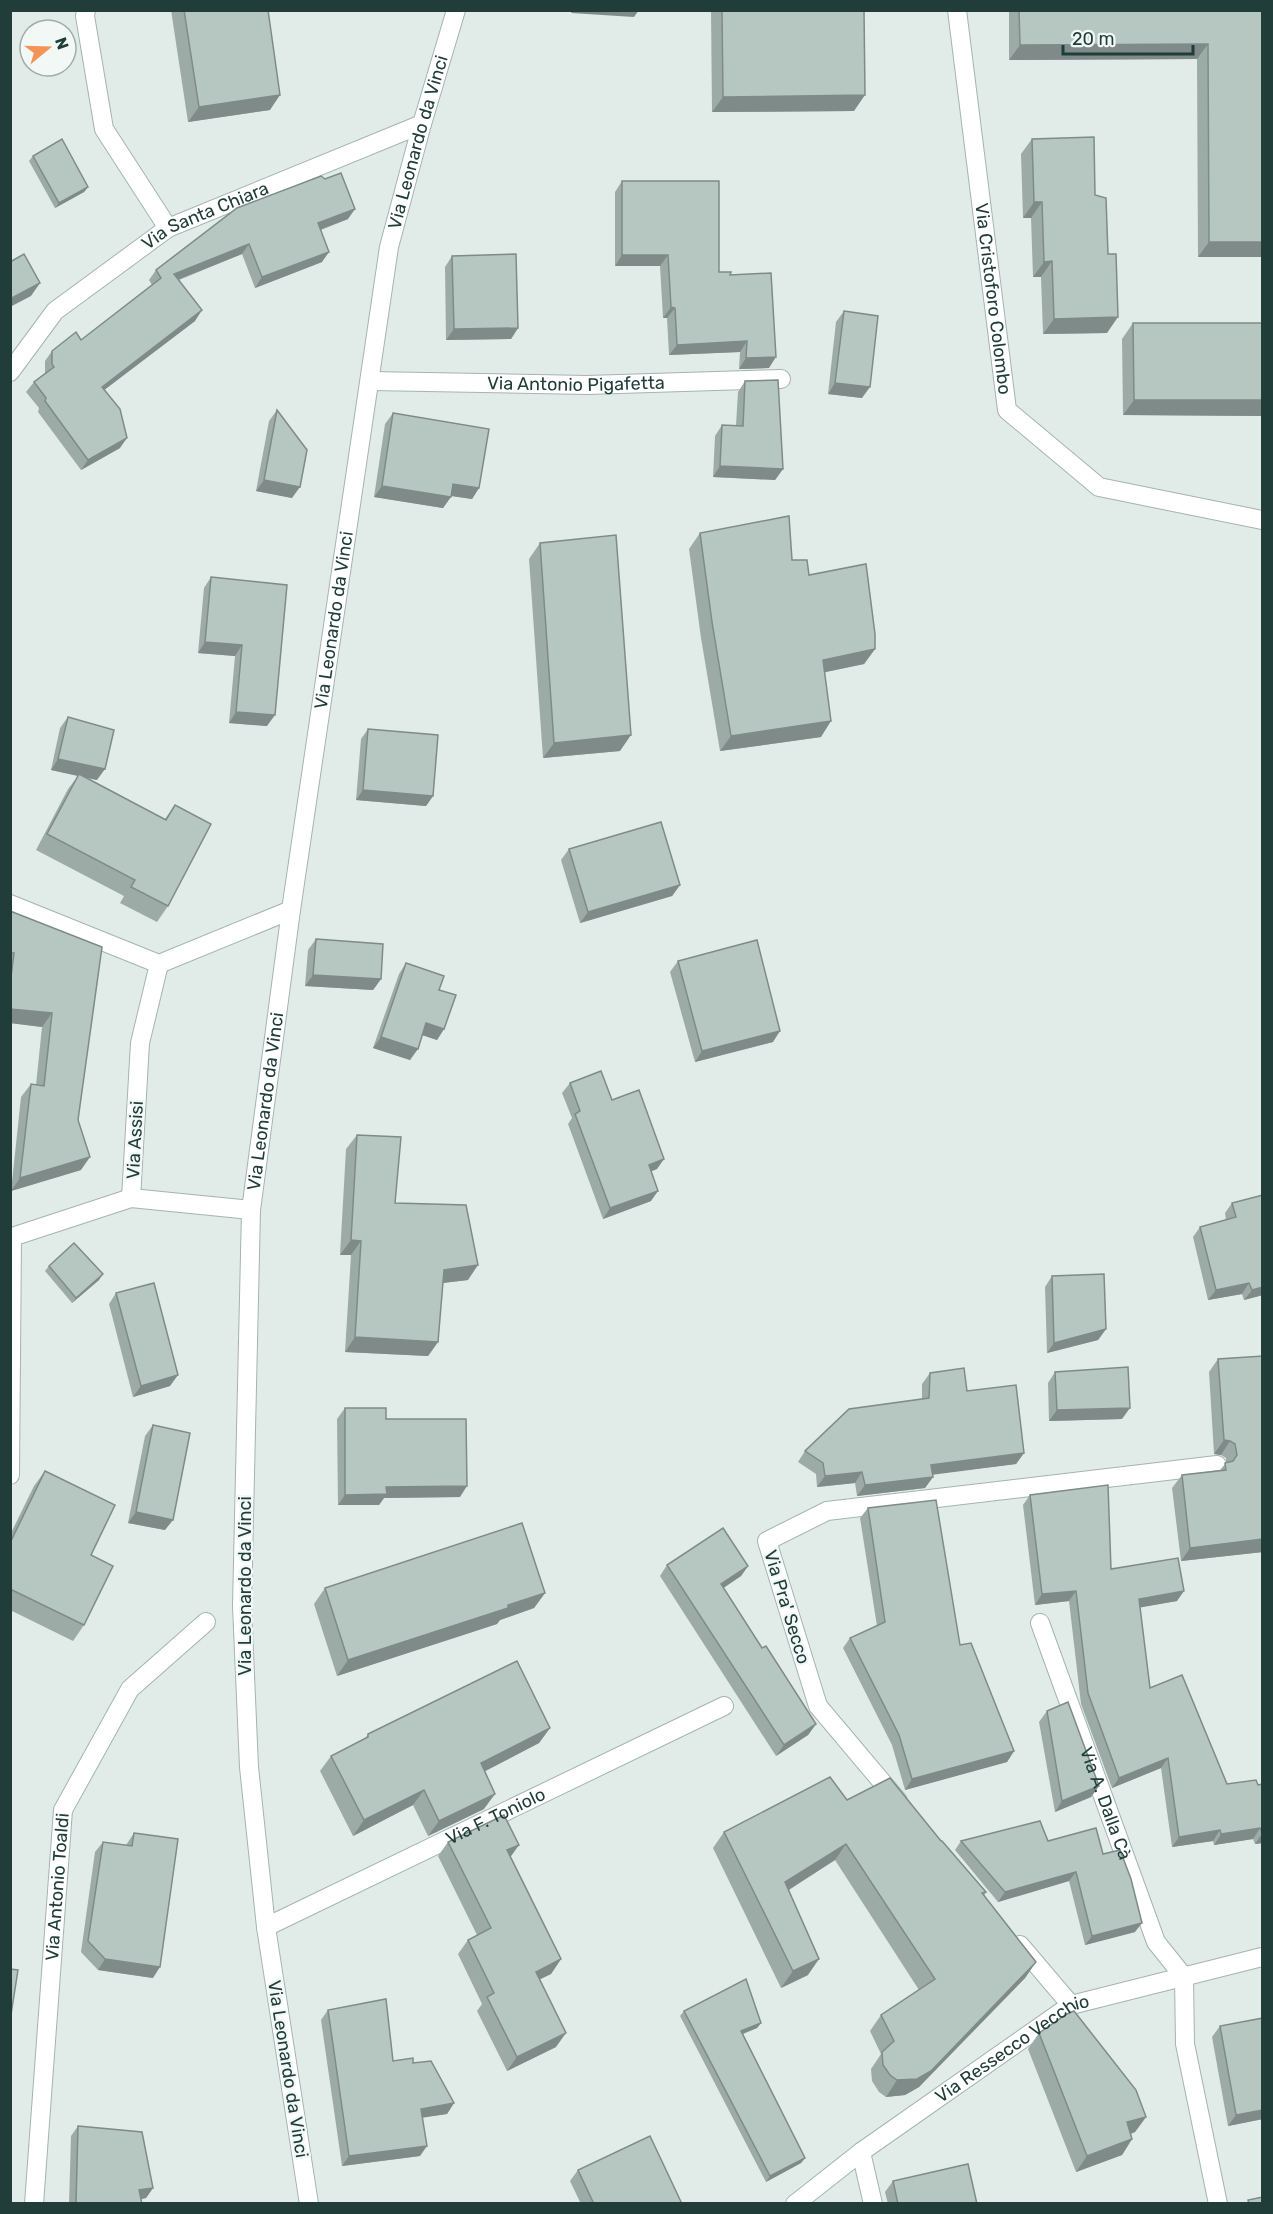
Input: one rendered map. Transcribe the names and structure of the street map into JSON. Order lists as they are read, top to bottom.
{
  "streets": {
    "street": [
      "Via Leonardo da Vinci",
      "Via Santa Chiara",
      "Via Cristoforo Colombo",
      "Via Antonio Pigafetta",
      "Via Assisi",
      "Via Pra' Secco",
      "Via A. Dalla Cà",
      "Via F. Toniolo",
      "Via Antonio Toaldi",
      "Via Ressecco Vecchio"
    ]
  },
  "crossings": [
    ["Via Leonardo da Vinci", "Via Santa Chiara"],
    ["Via Leonardo da Vinci", "Via Antonio Pigafetta"],
    ["Via Leonardo da Vinci", "Via Assisi"],
    ["Via Leonardo da Vinci", "Via F. Toniolo"],
    ["Via A. Dalla Cà", "Via Ressecco Vecchio"]
  ],
  "scale_bar": "20 m",
  "north": "right"
}
